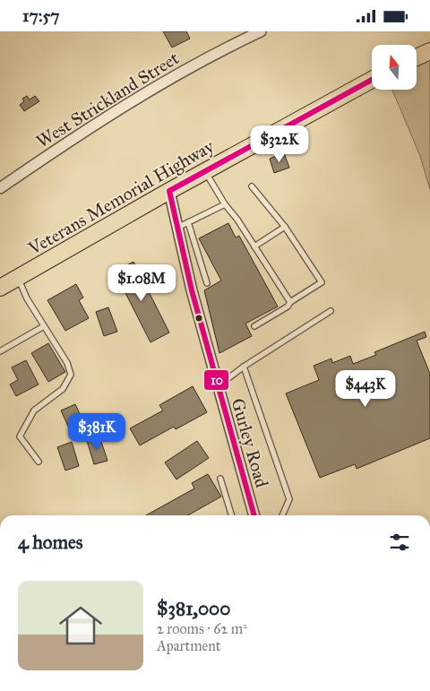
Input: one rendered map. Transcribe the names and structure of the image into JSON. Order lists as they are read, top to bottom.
{
  "streets": {
    "main road": ["Veterans Memorial Highway"],
    "street": ["West Strickland Street", "Gurley Road"]
  },
  "crossings": [
    ["Veterans Memorial Highway", "Gurley Road"]
  ],
  "lines": ["transit line 10"],
  "north": "top",
  "page": {
    "status": "17:57",
    "price": [
      "$322K",
      "$1.08M",
      "$443K",
      "$381K"
    ],
    "heading": "4 homes",
    "list": [
      {
        "name": "$381,000",
        "note": "2 rooms · 62 m² · Apartment"
      }
    ]
  }
}
